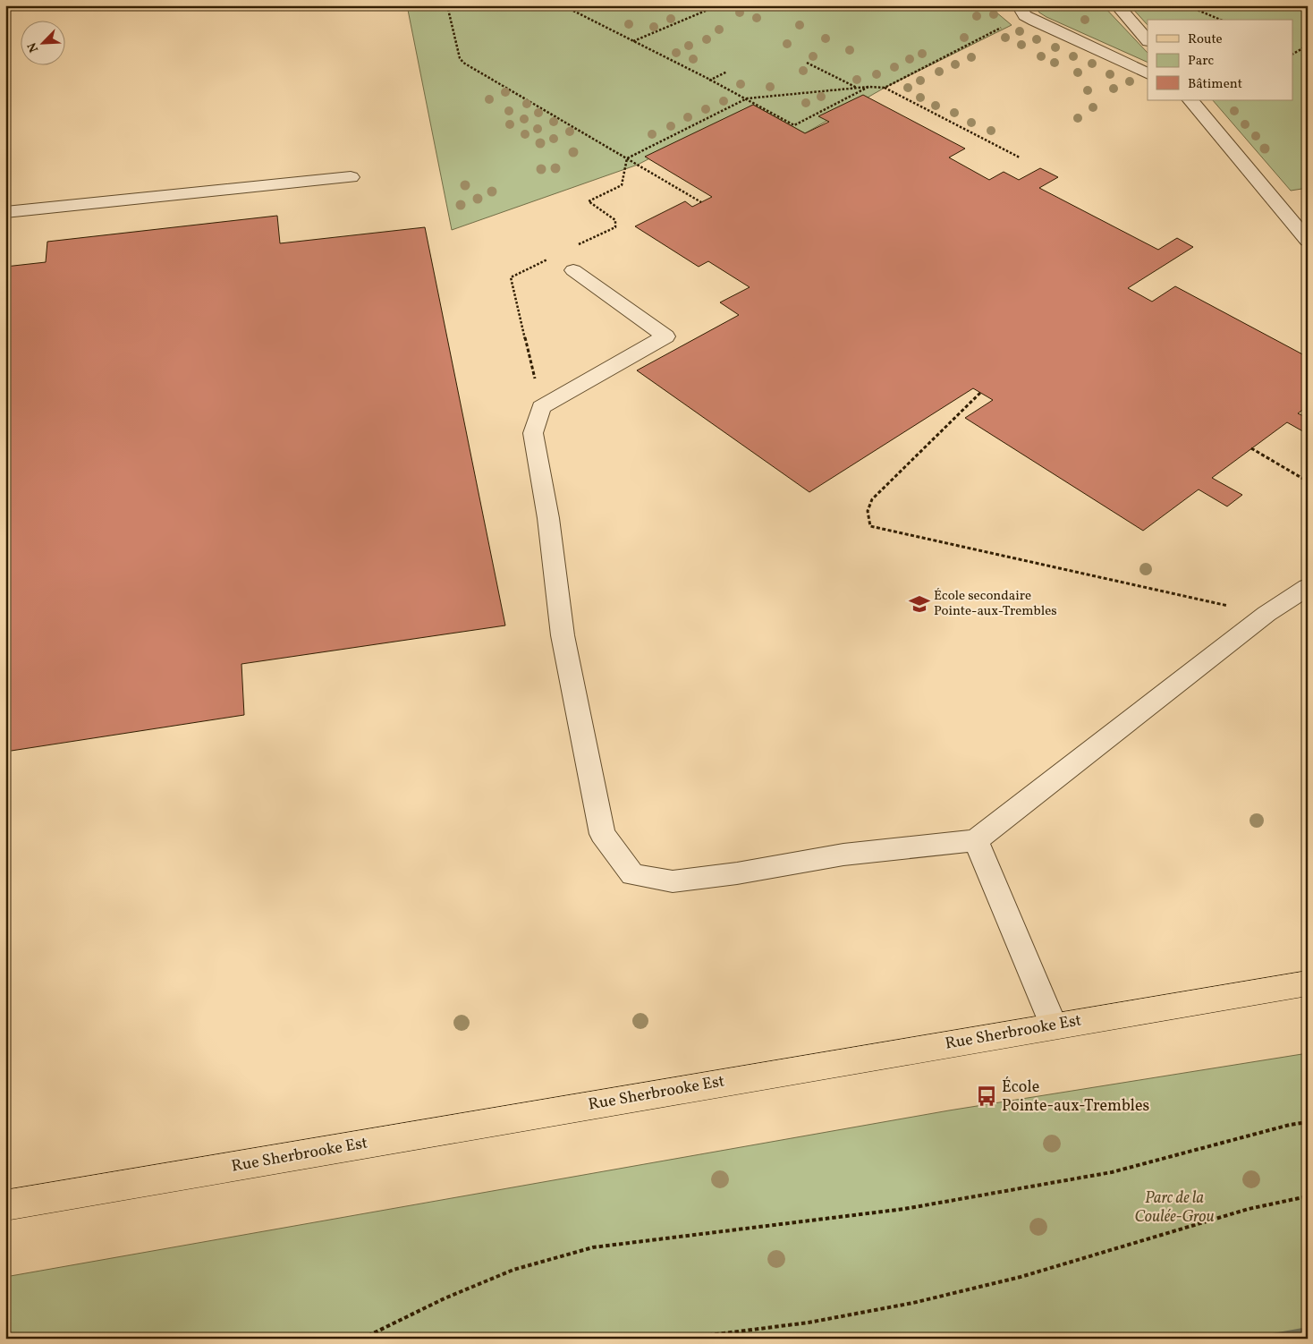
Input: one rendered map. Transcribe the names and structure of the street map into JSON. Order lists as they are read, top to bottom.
{
  "streets": {
    "main road": ["Rue Sherbrooke Est"]
  },
  "parks": ["Parc de la Coulée-Grou"],
  "places": {
    "school or university": ["École secondaire Pointe-aux-Trembles"],
    "bus stop": ["École Pointe-aux-Trembles"]
  },
  "legend": ["Route", "Parc", "Bâtiment"],
  "north": "bottom left"
}
